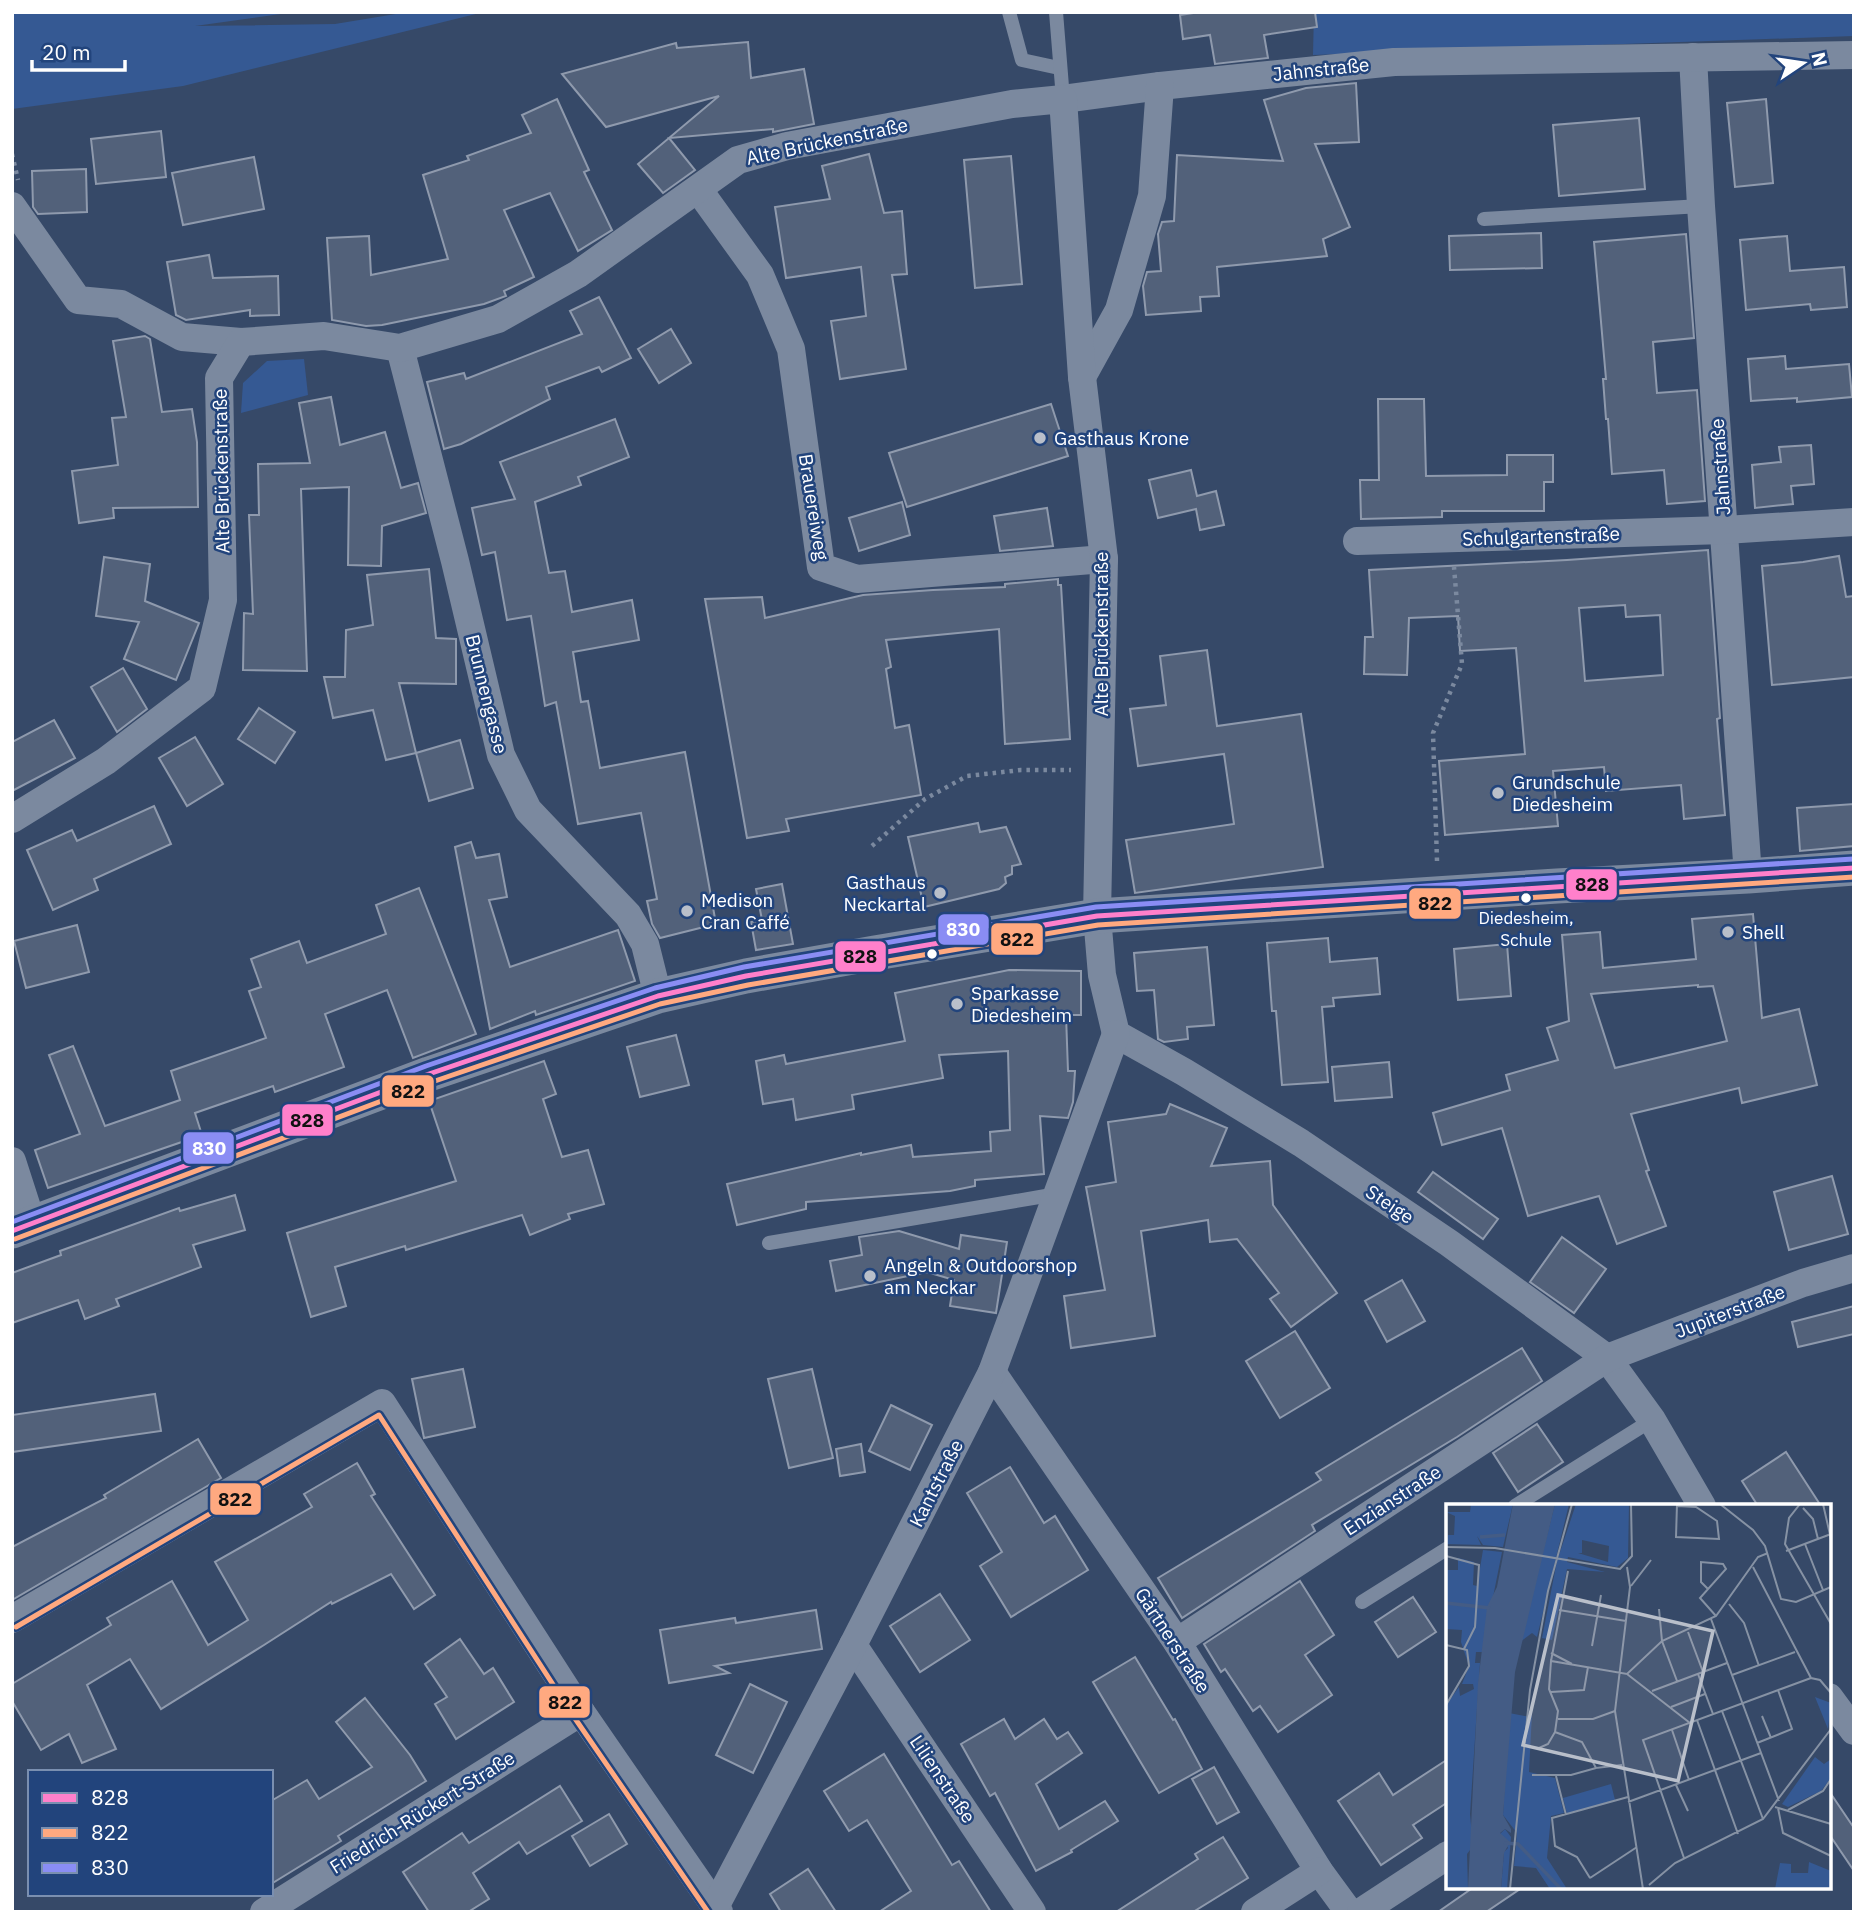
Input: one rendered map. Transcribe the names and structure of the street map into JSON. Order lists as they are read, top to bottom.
{
  "streets": {
    "street": [
      "Jahnstraße",
      "Alte Brückenstraße",
      "Brauereiweg",
      "Schulgartenstraße",
      "Brunnengasse",
      "Steige",
      "Jupiterstraße",
      "Kantstraße",
      "Enzianstraße",
      "Gärtnerstraße",
      "Lilienstraße",
      "Friedrich-Rückert-Straße"
    ]
  },
  "crossings": [
    ["Jahnstraße", "Alte Brückenstraße"],
    ["Jahnstraße", "Schulgartenstraße"],
    ["Alte Brückenstraße", "Brauereiweg"],
    ["Alte Brückenstraße", "Brunnengasse"],
    ["Steige", "Jupiterstraße"],
    ["Steige", "Kantstraße"],
    ["Steige", "Enzianstraße"],
    ["Jupiterstraße", "Enzianstraße"],
    ["Kantstraße", "Gärtnerstraße"],
    ["Kantstraße", "Lilienstraße"],
    ["Enzianstraße", "Gärtnerstraße"]
  ],
  "places": [
    "Gasthaus Krone",
    "Grundschule Diedesheim",
    "Gasthaus Neckartal",
    "Diedesheim, Schule",
    "Medison Cran Caffé",
    "Shell",
    "Sparkasse Diedesheim",
    "Angeln & Outdoorshop am Neckar"
  ],
  "lines": ["transit line 830", "transit line 828", "transit line 822"],
  "legend": ["828", "822", "830"],
  "scale_bar": "20 m",
  "north": "right"
}
